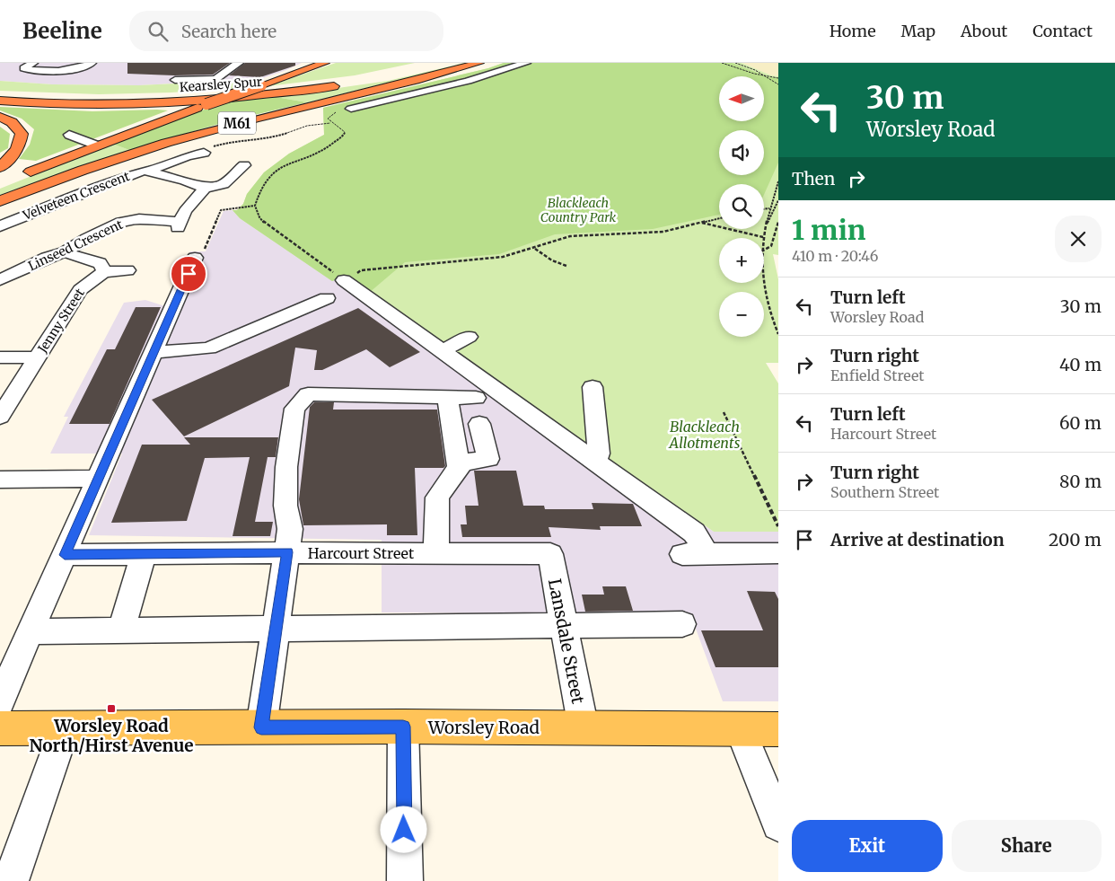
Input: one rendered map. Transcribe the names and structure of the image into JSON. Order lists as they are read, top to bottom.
{
  "streets": {
    "highway": ["Kearsley Spur", "M61"],
    "main road": ["Worsley Road"],
    "street": [
      "Velveteen Crescent",
      "Linseed Crescent",
      "Jenny Street",
      "Harcourt Street",
      "Lansdale Street"
    ]
  },
  "crossings": [
    ["Velveteen Crescent", "Linseed Crescent"],
    ["Harcourt Street", "Lansdale Street"],
    ["Lansdale Street", "Worsley Road"]
  ],
  "parks": ["Blackleach Country Park", "Blackleach Allotments"],
  "places": {
    "transit": ["Worsley Road North/Hirst Avenue"]
  },
  "north": "left",
  "page": {
    "header": "Beeline",
    "search": "Search here",
    "nav": [
      "Home",
      "Map",
      "About",
      "Contact"
    ],
    "turn": ["30 m", "Worsley Road"],
    "map_buttons": ["+", "−"],
    "then": "Then",
    "heading": ["1 min", "410 m · 20:46"],
    "list": [
      {
        "name": "Turn left",
        "note": "Worsley Road",
        "value": "30 m"
      },
      {
        "name": "Turn right",
        "note": "Enfield Street",
        "value": "40 m"
      },
      {
        "name": "Turn left",
        "note": "Harcourt Street",
        "value": "60 m"
      },
      {
        "name": "Turn right",
        "note": "Southern Street",
        "value": "80 m"
      },
      {
        "name": "Arrive at destination",
        "value": "200 m"
      }
    ],
    "buttons": ["Exit", "Share"]
  }
}
